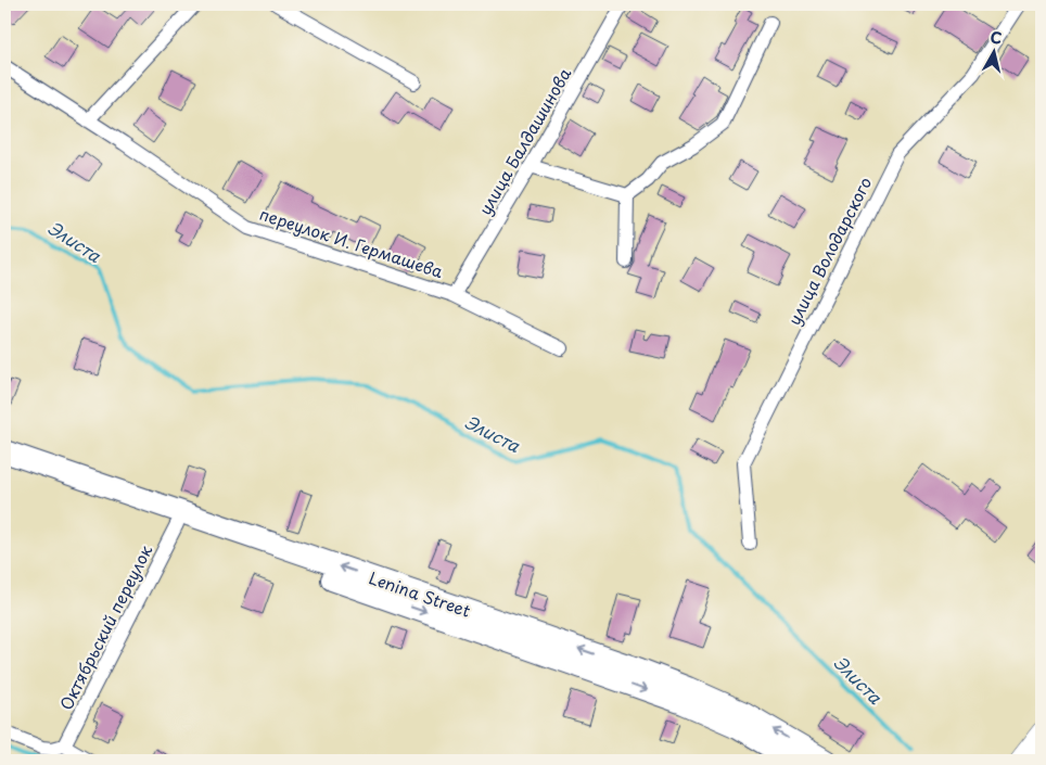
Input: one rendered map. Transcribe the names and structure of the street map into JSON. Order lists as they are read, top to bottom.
{
  "streets": {
    "main road": ["Lenina Street"],
    "street": [
      "улица Балдашинова",
      "переулок И. Гермашева",
      "улица Володарского",
      "Октябрьский переулок"
    ]
  },
  "crossings": [
    ["улица Балдашинова", "переулок И. Гермашева"],
    ["Lenina Street", "Октябрьский переулок"]
  ],
  "water": ["Элиста"],
  "north": "top"
}
